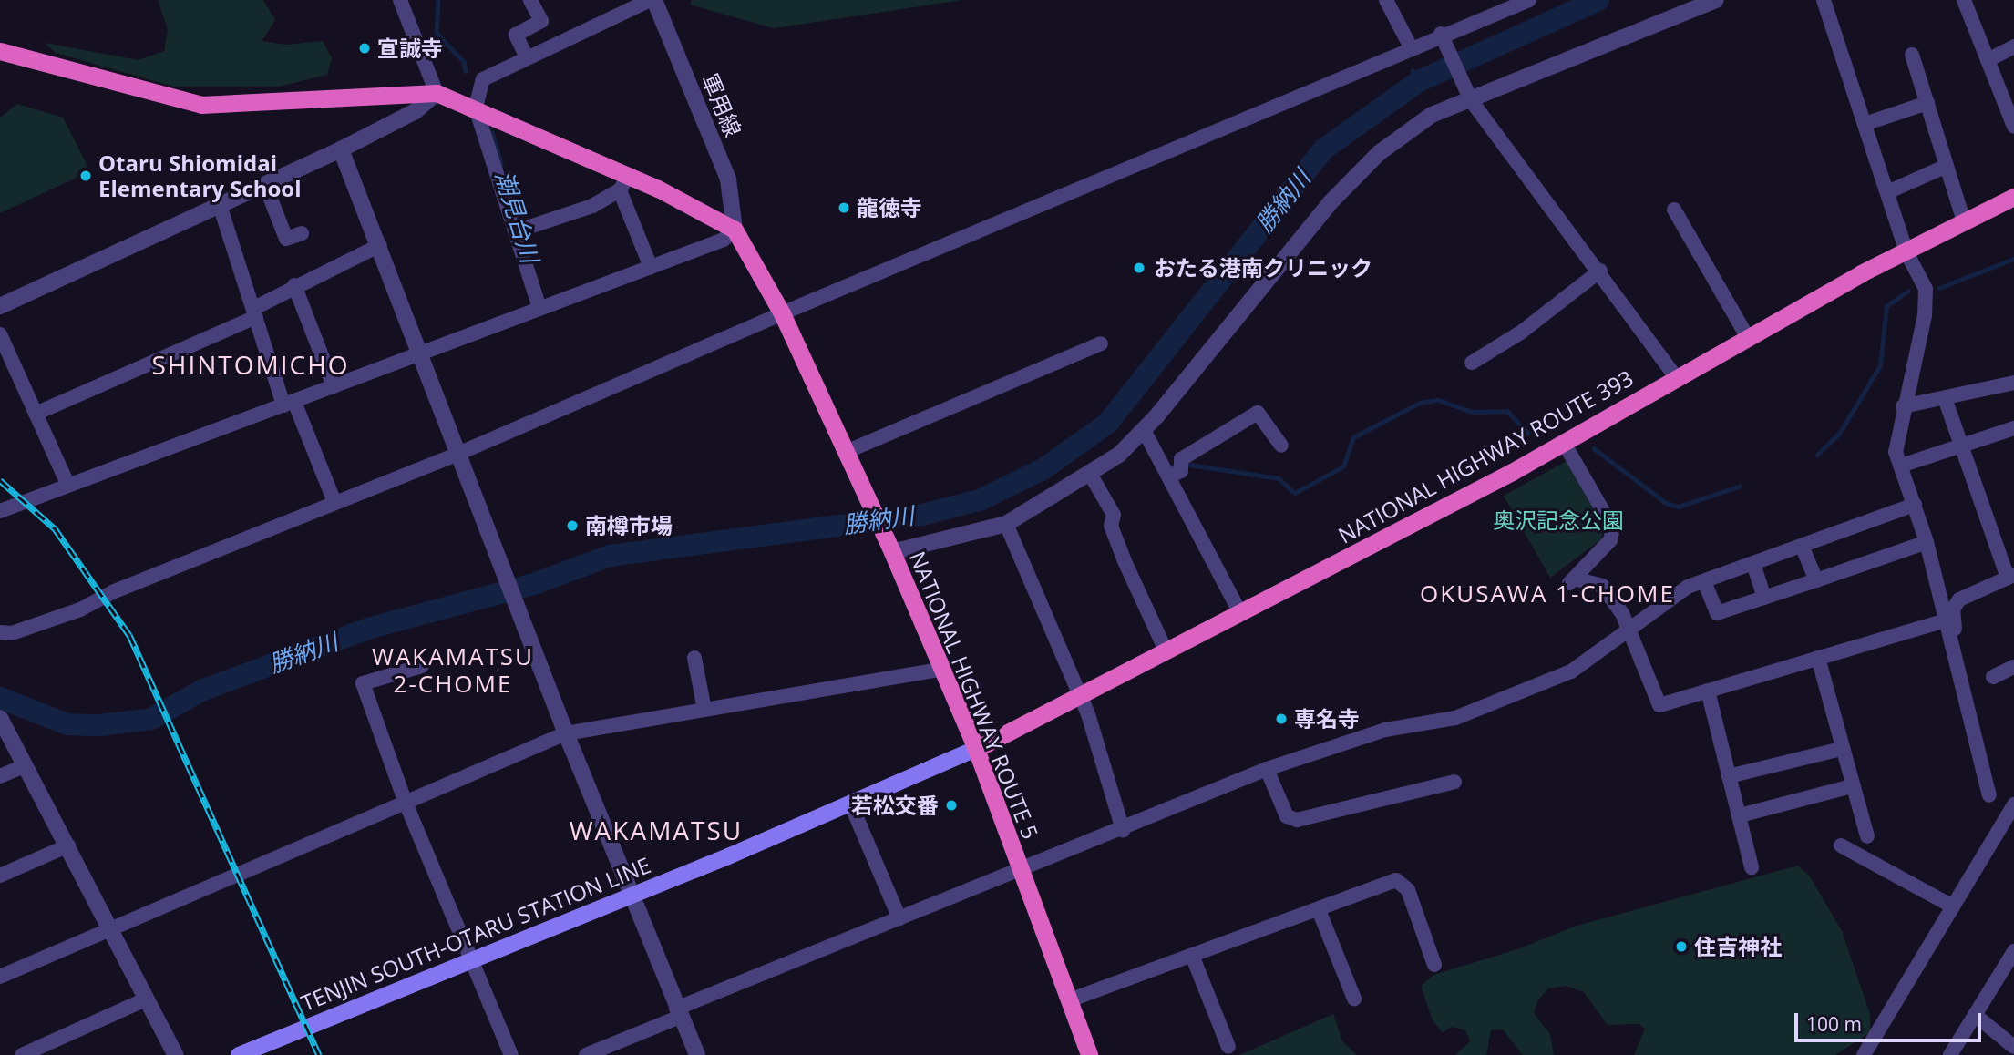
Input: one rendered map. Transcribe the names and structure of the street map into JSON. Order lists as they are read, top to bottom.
{
  "streets": {
    "highway": ["NATIONAL HIGHWAY ROUTE 393", "NATIONAL HIGHWAY ROUTE 5"],
    "main road": ["TENJIN SOUTH-OTARU STATION LINE"],
    "street": ["軍用線"]
  },
  "crossings": [
    ["軍用線", "NATIONAL HIGHWAY ROUTE 5"],
    ["NATIONAL HIGHWAY ROUTE 393", "NATIONAL HIGHWAY ROUTE 5"],
    ["NATIONAL HIGHWAY ROUTE 393", "TENJIN SOUTH-OTARU STATION LINE"],
    ["NATIONAL HIGHWAY ROUTE 5", "TENJIN SOUTH-OTARU STATION LINE"]
  ],
  "districts": [
    "SHINTOMICHO",
    "OKUSAWA 1-CHOME",
    "WAKAMATSU 2-CHOME",
    "WAKAMATSU"
  ],
  "water": ["勝納川", "潮見台川"],
  "parks": ["奥沢記念公園"],
  "places": [
    "宣誠寺",
    "Otaru Shiomidai Elementary School",
    "龍徳寺",
    "おたる港南クリニック",
    "南樽市場",
    "専名寺",
    "若松交番",
    "住吉神社"
  ],
  "scale_bar": "100 m"
}
